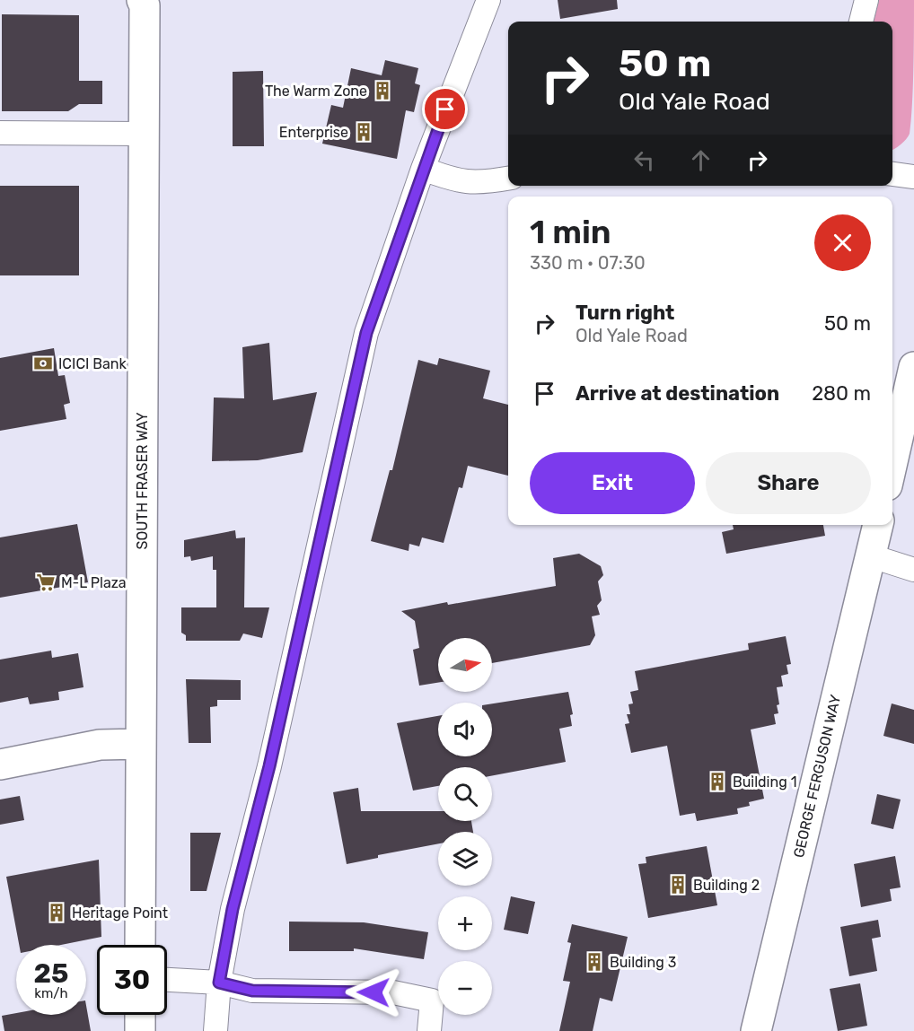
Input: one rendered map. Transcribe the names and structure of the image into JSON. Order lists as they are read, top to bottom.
{
  "streets": {
    "main road": ["SOUTH FRASER WAY", "GEORGE FERGUSON WAY"]
  },
  "places": {
    "building": [
      "The Warm Zone",
      "Enterprise",
      "Building 1",
      "Building 2",
      "Heritage Point",
      "Building 3"
    ],
    "bank": ["ICICI Bank"],
    "supermarket": ["M-L Plaza"]
  },
  "north": "right",
  "page": {
    "turn": ["50 m", "Old Yale Road"],
    "heading": ["1 min", "330 m · 07:30"],
    "list": [
      {
        "name": "Turn right",
        "note": "Old Yale Road",
        "value": "50 m"
      },
      {
        "name": "Arrive at destination",
        "value": "280 m"
      }
    ],
    "buttons": ["Exit", "Share"],
    "map_buttons": ["+", "−"],
    "speed": "25 km/h",
    "limit": "30"
  }
}
